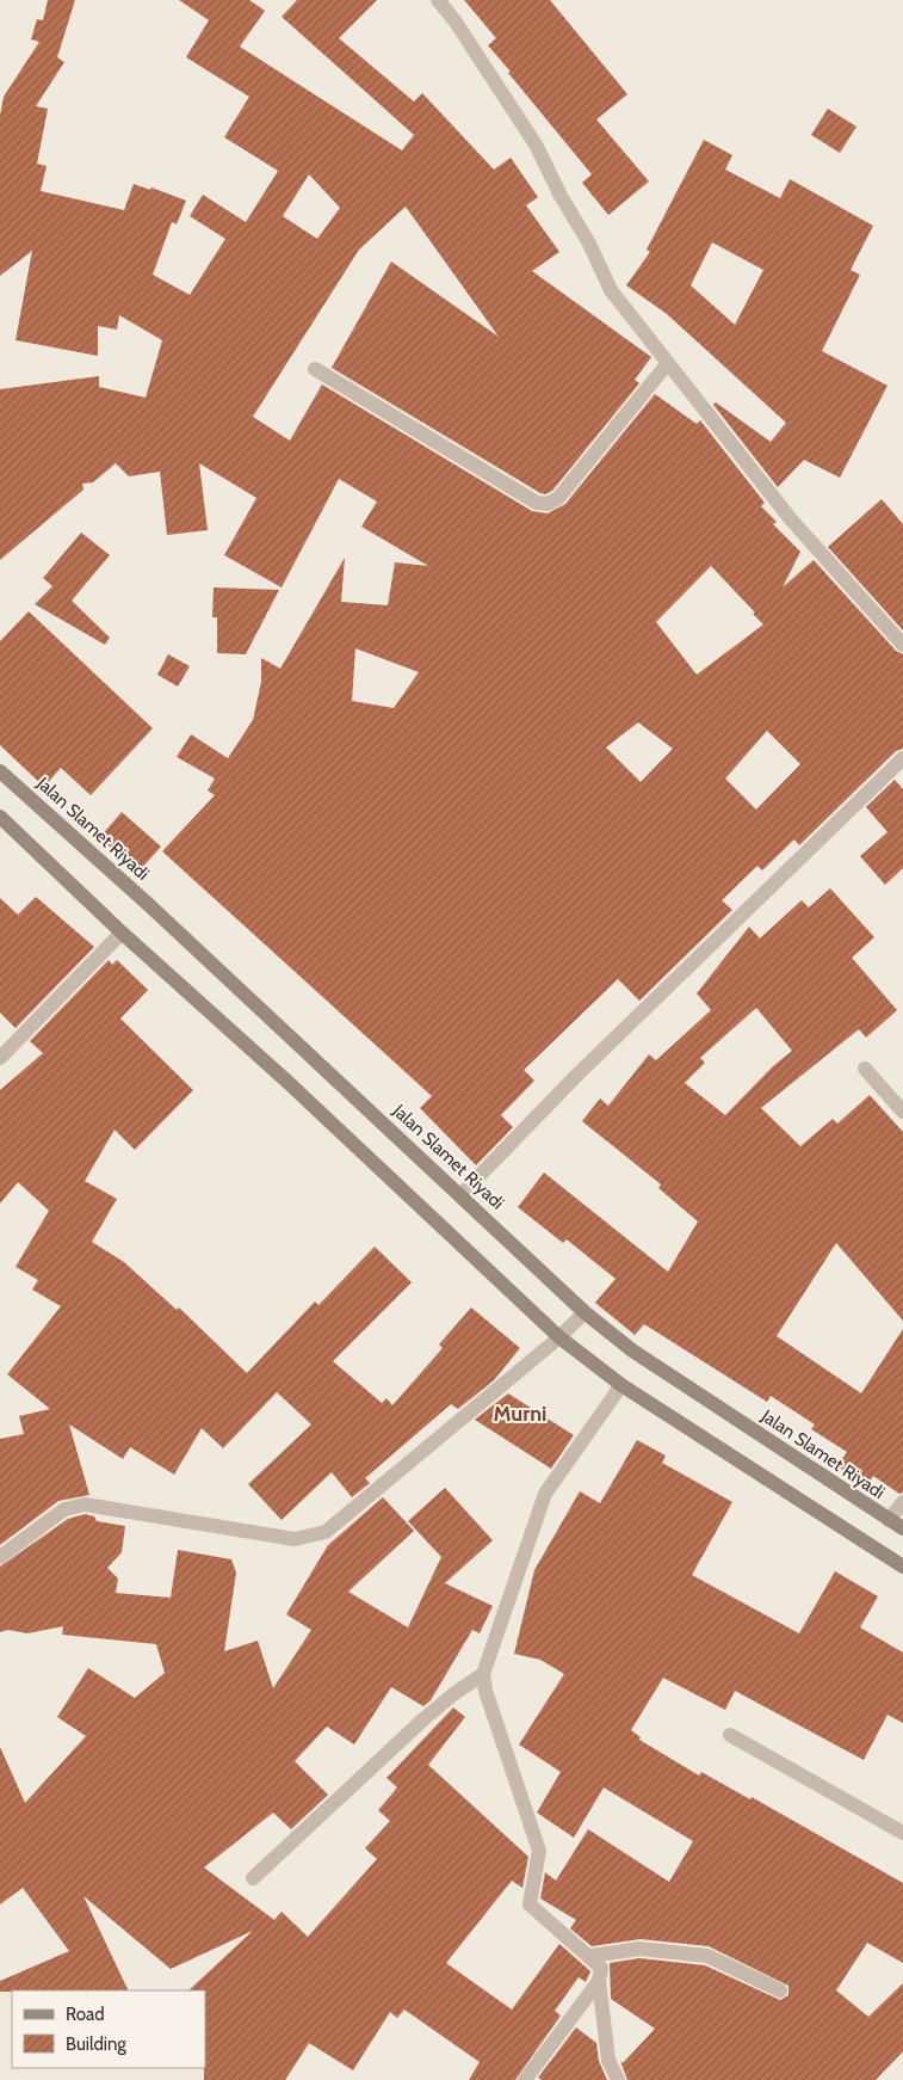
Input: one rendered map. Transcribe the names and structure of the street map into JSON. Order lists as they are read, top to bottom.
{
  "streets": {
    "main road": ["Jalan Slamet Riyadi"]
  },
  "districts": ["Murni"],
  "legend": ["Road", "Building"]
}
